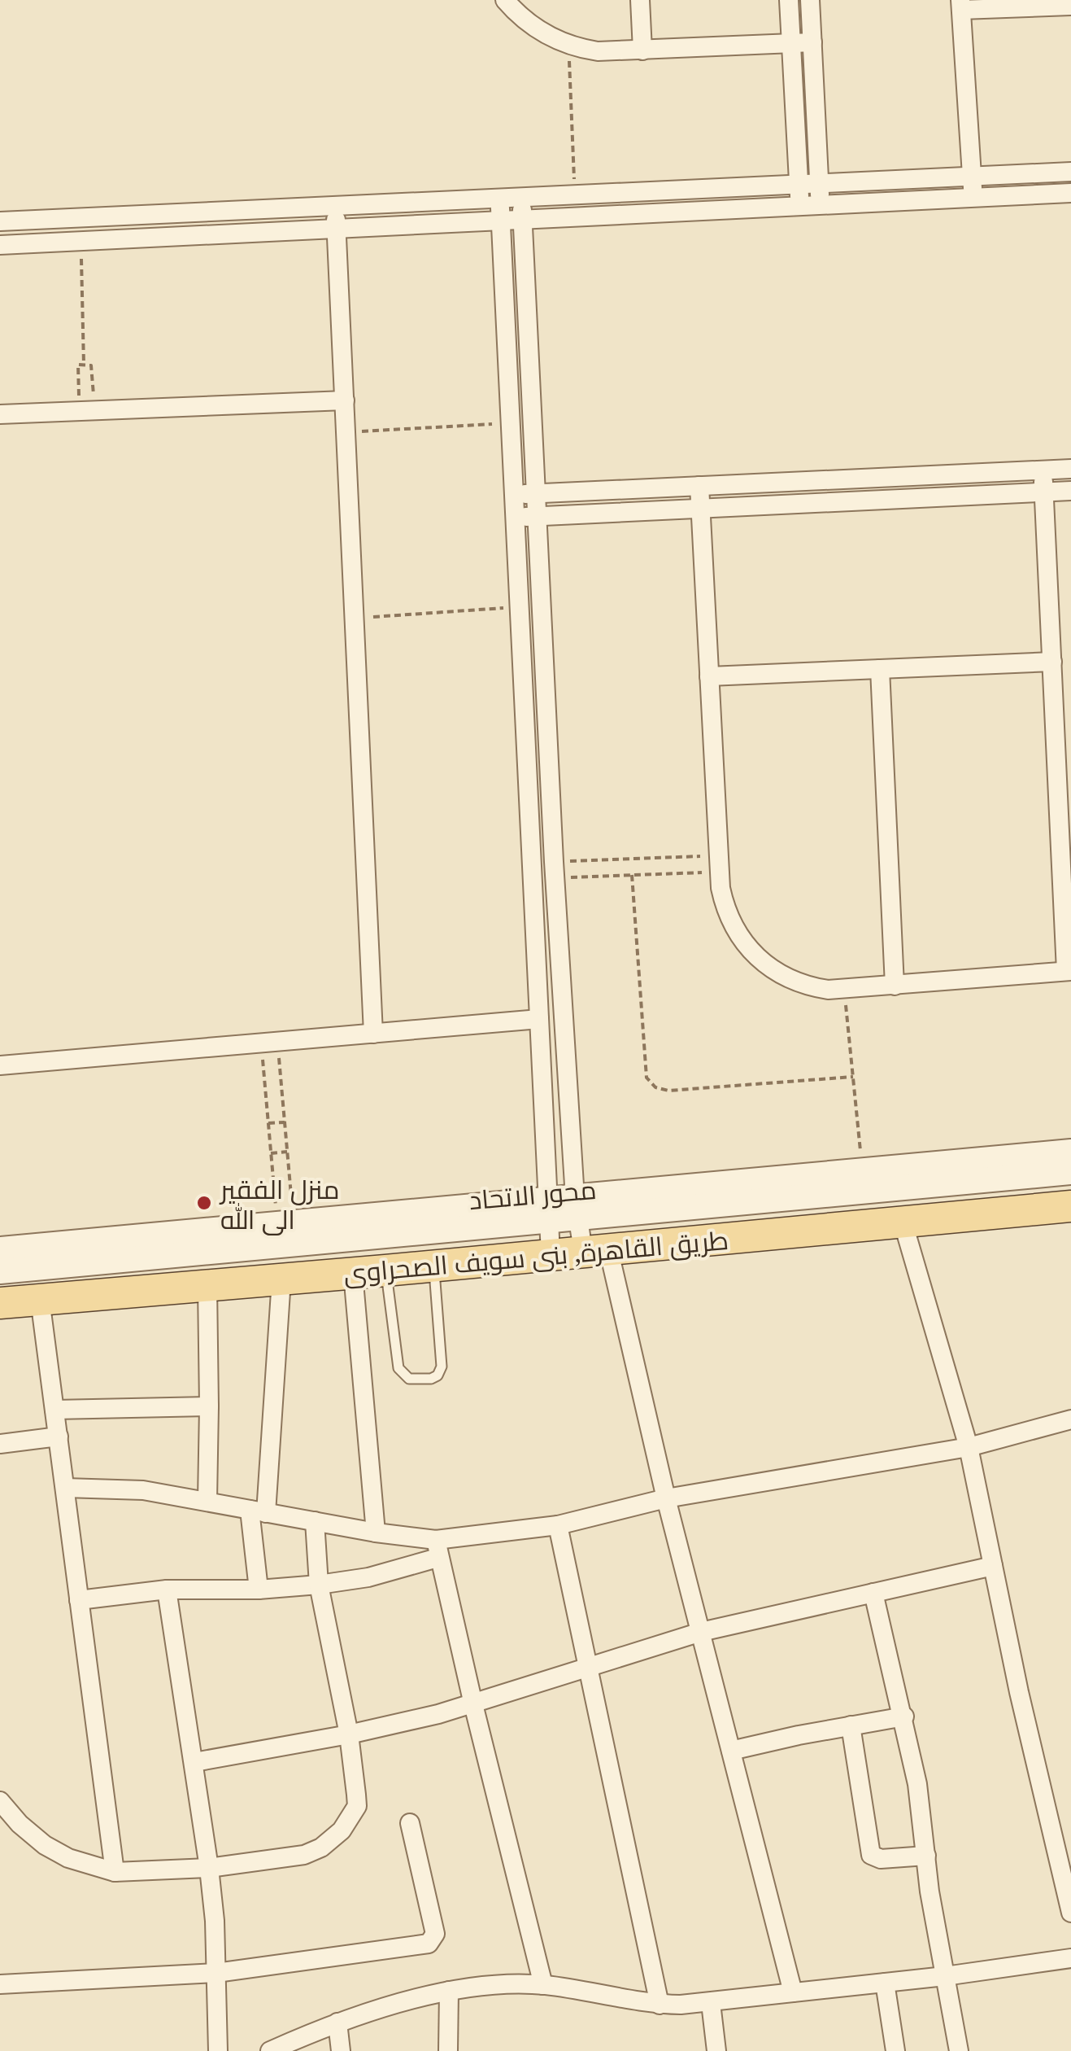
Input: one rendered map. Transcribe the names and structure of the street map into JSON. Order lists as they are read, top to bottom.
{
  "streets": {
    "main road": ["طريق القاهرة, بنى سويف الصحراوى"],
    "street": ["محور الاتحاد"]
  },
  "places": ["منزل الفقير الى الله"]
}
